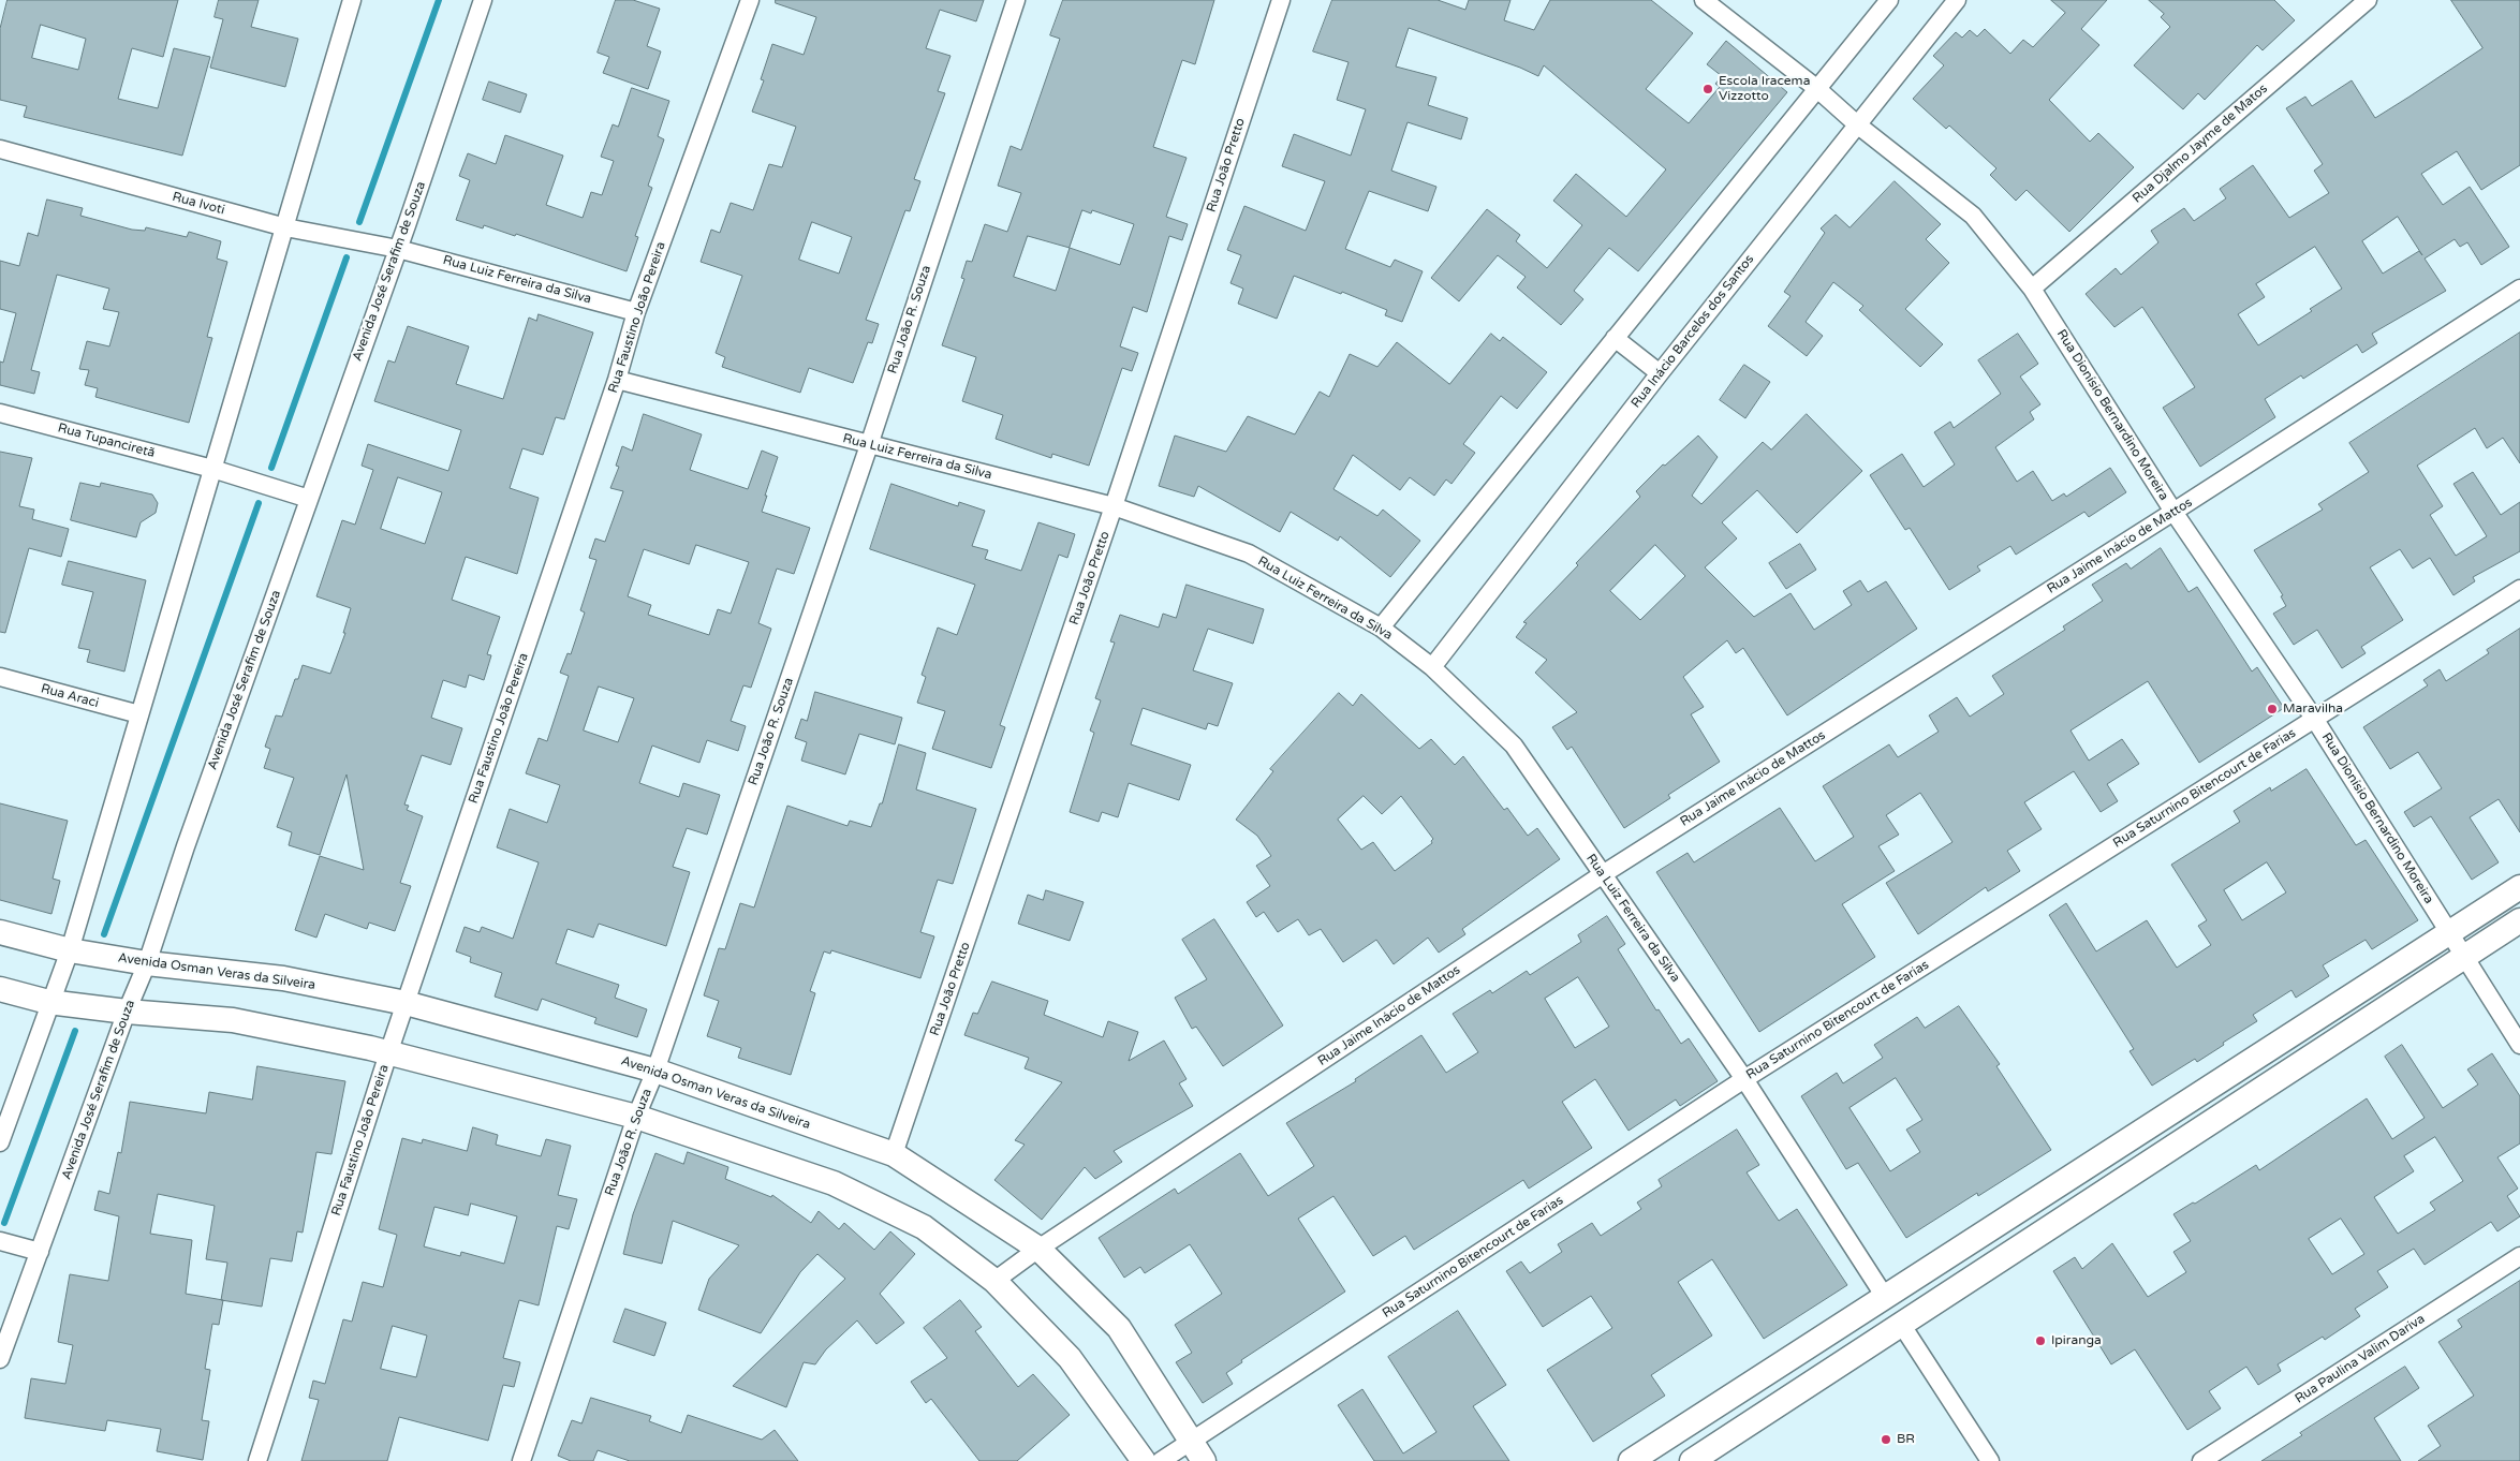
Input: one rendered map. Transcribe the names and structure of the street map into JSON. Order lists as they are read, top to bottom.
{
  "streets": {
    "main road": ["Avenida Osman Veras da Silveira"],
    "street": [
      "Rua Djalmo Jayme de Matos",
      "Rua João Pretto",
      "Rua Ivoti",
      "Avenida José Serafim de Souza",
      "Rua Luiz Ferreira da Silva",
      "Rua Faustino João Pereira",
      "Rua João R. Souza",
      "Rua Inácio Barcelos dos Santos",
      "Rua Dionísio Bernardino Moreira",
      "Rua Tupanciretã",
      "Rua Jaime Inácio de Mattos",
      "Rua Araci",
      "Rua Saturnino Bitencourt de Farias",
      "Rua Paulina Valim Dariva"
    ]
  },
  "crossings": [
    ["Rua Djalmo Jayme de Matos", "Rua Dionísio Bernardino Moreira"],
    ["Rua João Pretto", "Rua Luiz Ferreira da Silva"],
    ["Rua João Pretto", "Avenida Osman Veras da Silveira"],
    ["Rua Ivoti", "Avenida José Serafim de Souza"],
    ["Rua Ivoti", "Rua Luiz Ferreira da Silva"],
    ["Avenida José Serafim de Souza", "Rua Luiz Ferreira da Silva"],
    ["Avenida José Serafim de Souza", "Rua Tupanciretã"],
    ["Avenida José Serafim de Souza", "Avenida Osman Veras da Silveira"],
    ["Rua Luiz Ferreira da Silva", "Rua Faustino João Pereira"],
    ["Rua Luiz Ferreira da Silva", "Rua João R. Souza"],
    ["Rua Luiz Ferreira da Silva", "Rua Inácio Barcelos dos Santos"],
    ["Rua Luiz Ferreira da Silva", "Rua Jaime Inácio de Mattos"],
    ["Rua Luiz Ferreira da Silva", "Rua Saturnino Bitencourt de Farias"],
    ["Rua Faustino João Pereira", "Avenida Osman Veras da Silveira"],
    ["Rua João R. Souza", "Avenida Osman Veras da Silveira"],
    ["Rua Inácio Barcelos dos Santos", "Rua Dionísio Bernardino Moreira"],
    ["Rua Dionísio Bernardino Moreira", "Rua Jaime Inácio de Mattos"],
    ["Rua Dionísio Bernardino Moreira", "Rua Saturnino Bitencourt de Farias"],
    ["Rua Jaime Inácio de Mattos", "Avenida Osman Veras da Silveira"],
    ["Rua Saturnino Bitencourt de Farias", "Avenida Osman Veras da Silveira"]
  ],
  "places": [
    "Escola Iracema Vizzotto",
    "Maravilha",
    "Ipiranga",
    "BR"
  ]
}
